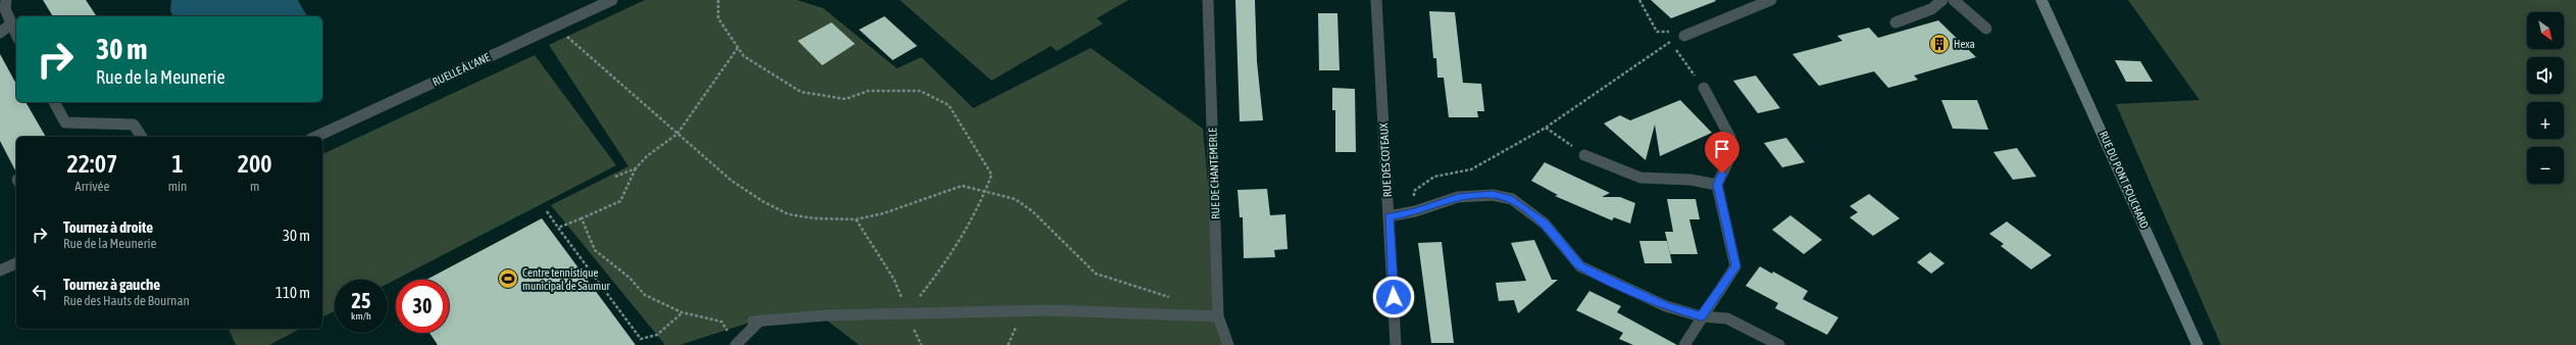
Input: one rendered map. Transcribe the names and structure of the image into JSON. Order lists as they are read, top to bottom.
{
  "streets": {
    "main road": ["RUE DU PONT FOUCHARD"],
    "street": ["RUELLE À L'ANE", "RUE DES COTEAUX", "RUE DE CHANTEMERLE"]
  },
  "places": {
    "building": ["Hexa"],
    "sports": ["Centre tennistique municipal de Saumur"]
  },
  "north": "bottom right",
  "page": {
    "map_buttons": ["+", "−"],
    "turn": ["30 m", "Rue de la Meunerie"],
    "eta": [
      "22:07",
      "Arrivée",
      "1",
      "min",
      "200",
      "m"
    ],
    "list": [
      {
        "name": "Tournez à droite",
        "note": "Rue de la Meunerie",
        "value": "30 m"
      },
      {
        "name": "Tournez à gauche",
        "note": "Rue des Hauts de Bournan",
        "value": "110 m"
      }
    ],
    "speed": "25 km/h",
    "limit": "30"
  }
}
